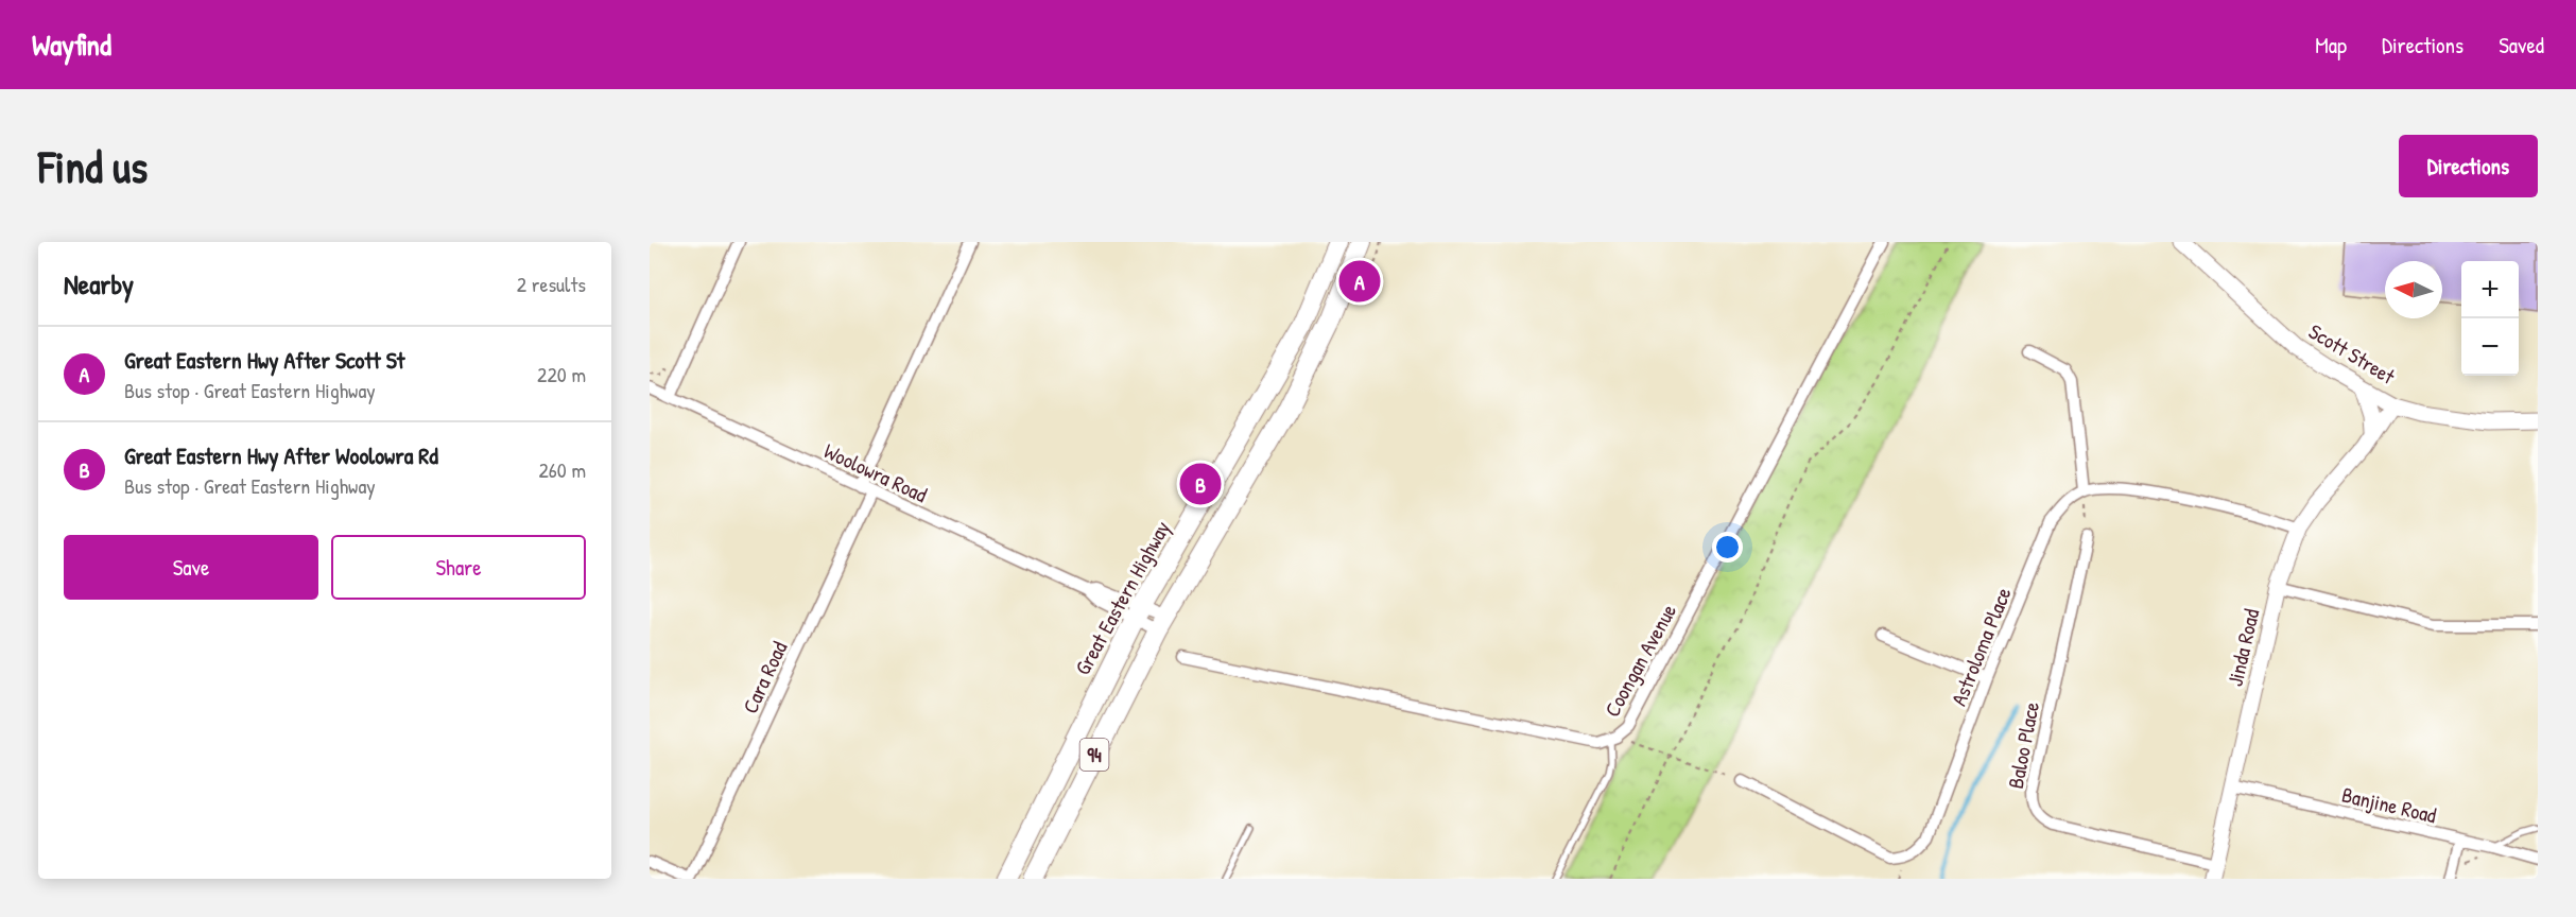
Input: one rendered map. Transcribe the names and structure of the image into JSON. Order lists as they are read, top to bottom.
{
  "streets": {
    "highway": ["Great Eastern Highway", "94"],
    "main road": ["Scott Street"],
    "street": [
      "Woolowra Road",
      "Astroloma Place",
      "Jinda Road",
      "Coongan Avenue",
      "Cara Road",
      "Baloo Place",
      "Banjine Road"
    ]
  },
  "crossings": [
    ["Scott Street", "Jinda Road"],
    ["Woolowra Road", "Great Eastern Highway"],
    ["Woolowra Road", "Cara Road"],
    ["Woolowra Road", "94"],
    ["Jinda Road", "Baloo Place"],
    ["Jinda Road", "Banjine Road"]
  ],
  "north": "left",
  "page": {
    "header": "Wayfind",
    "nav": ["Map", "Directions", "Saved"],
    "buttons": [
      "Directions",
      ["Save", "Share"]
    ],
    "title": "Find us",
    "heading": ["Nearby", "2 results"],
    "pins": ["A", "B"],
    "map_buttons": ["+", "−"],
    "list": [
      {
        "mark": "A",
        "name": "Great Eastern Hwy After Scott St",
        "note": "Bus stop · Great Eastern Highway",
        "value": "220 m"
      },
      {
        "mark": "B",
        "name": "Great Eastern Hwy After Woolowra Rd",
        "note": "Bus stop · Great Eastern Highway",
        "value": "260 m"
      }
    ]
  }
}
